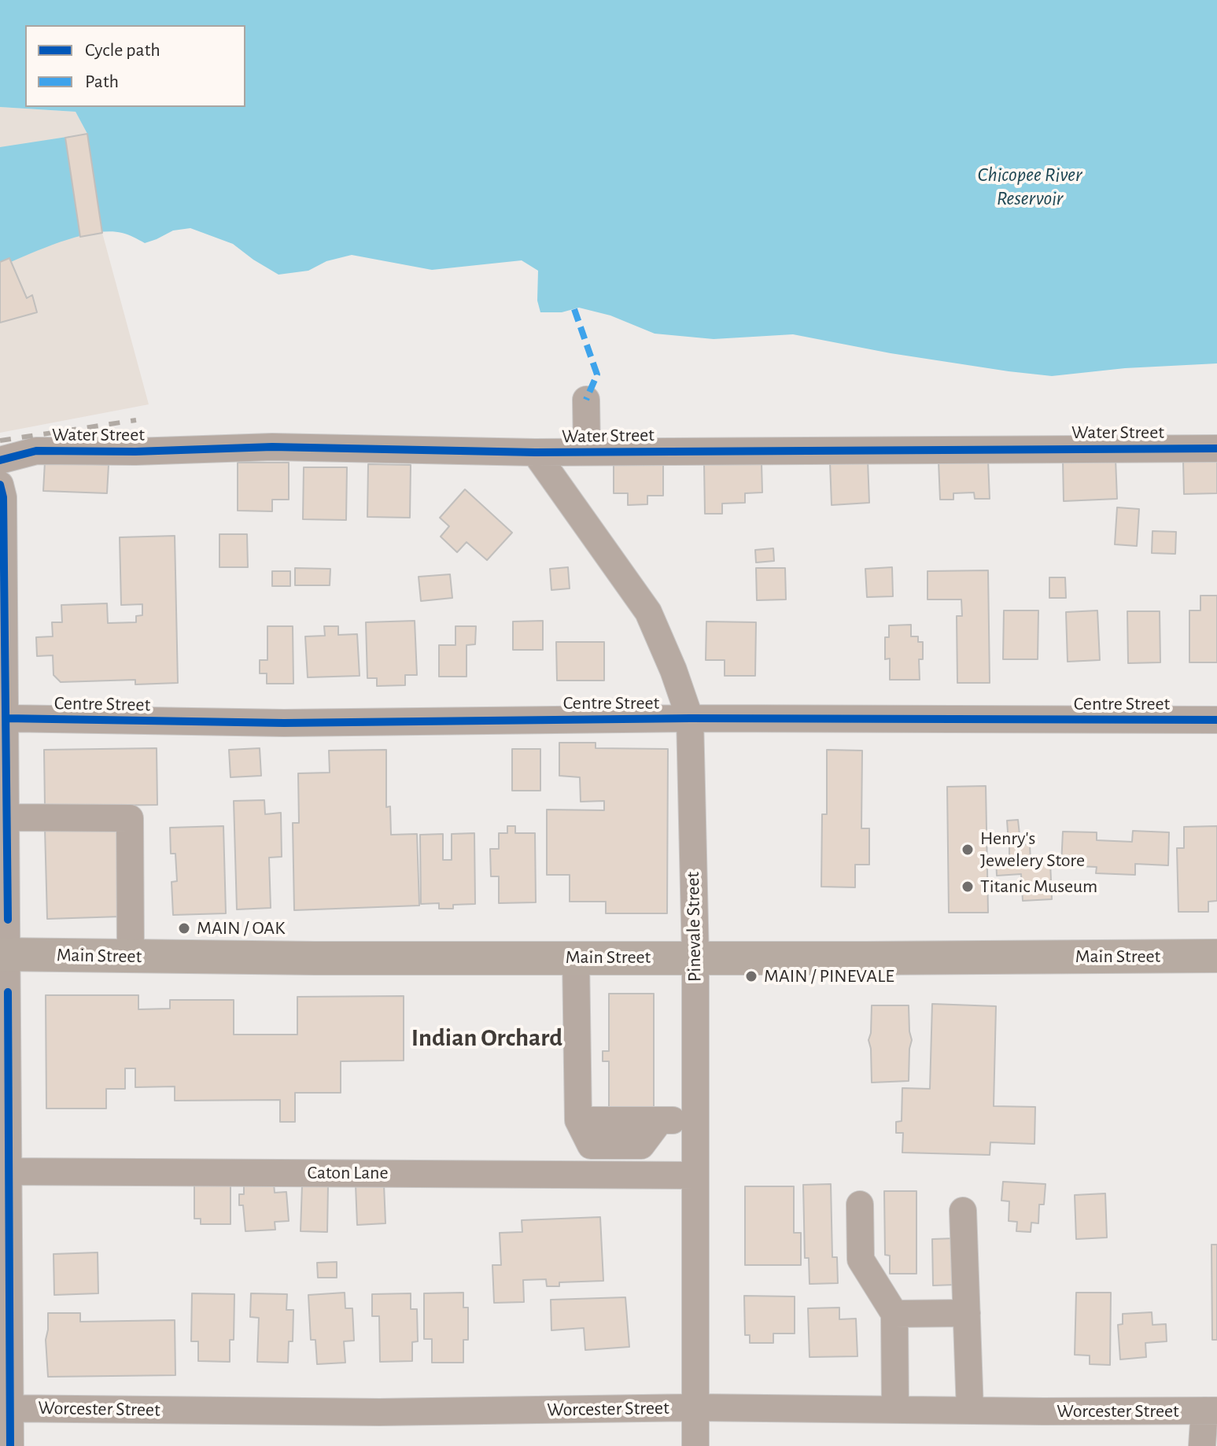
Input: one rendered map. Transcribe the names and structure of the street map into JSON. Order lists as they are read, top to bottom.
{
  "streets": {
    "main road": ["Main Street"],
    "street": [
      "Water Street",
      "Centre Street",
      "Pinevale Street",
      "Caton Lane",
      "Worcester Street"
    ]
  },
  "crossings": [
    ["Water Street", "Pinevale Street"],
    ["Centre Street", "Pinevale Street"],
    ["Pinevale Street", "Main Street"],
    ["Pinevale Street", "Caton Lane"],
    ["Pinevale Street", "Worcester Street"]
  ],
  "districts": ["Indian Orchard"],
  "water": ["Chicopee River Reservoir"],
  "places": [
    "Henry's Jewelery Store",
    "Titanic Museum",
    "MAIN / OAK",
    "MAIN / PINEVALE"
  ],
  "legend": ["Cycle path", "Path"]
}
